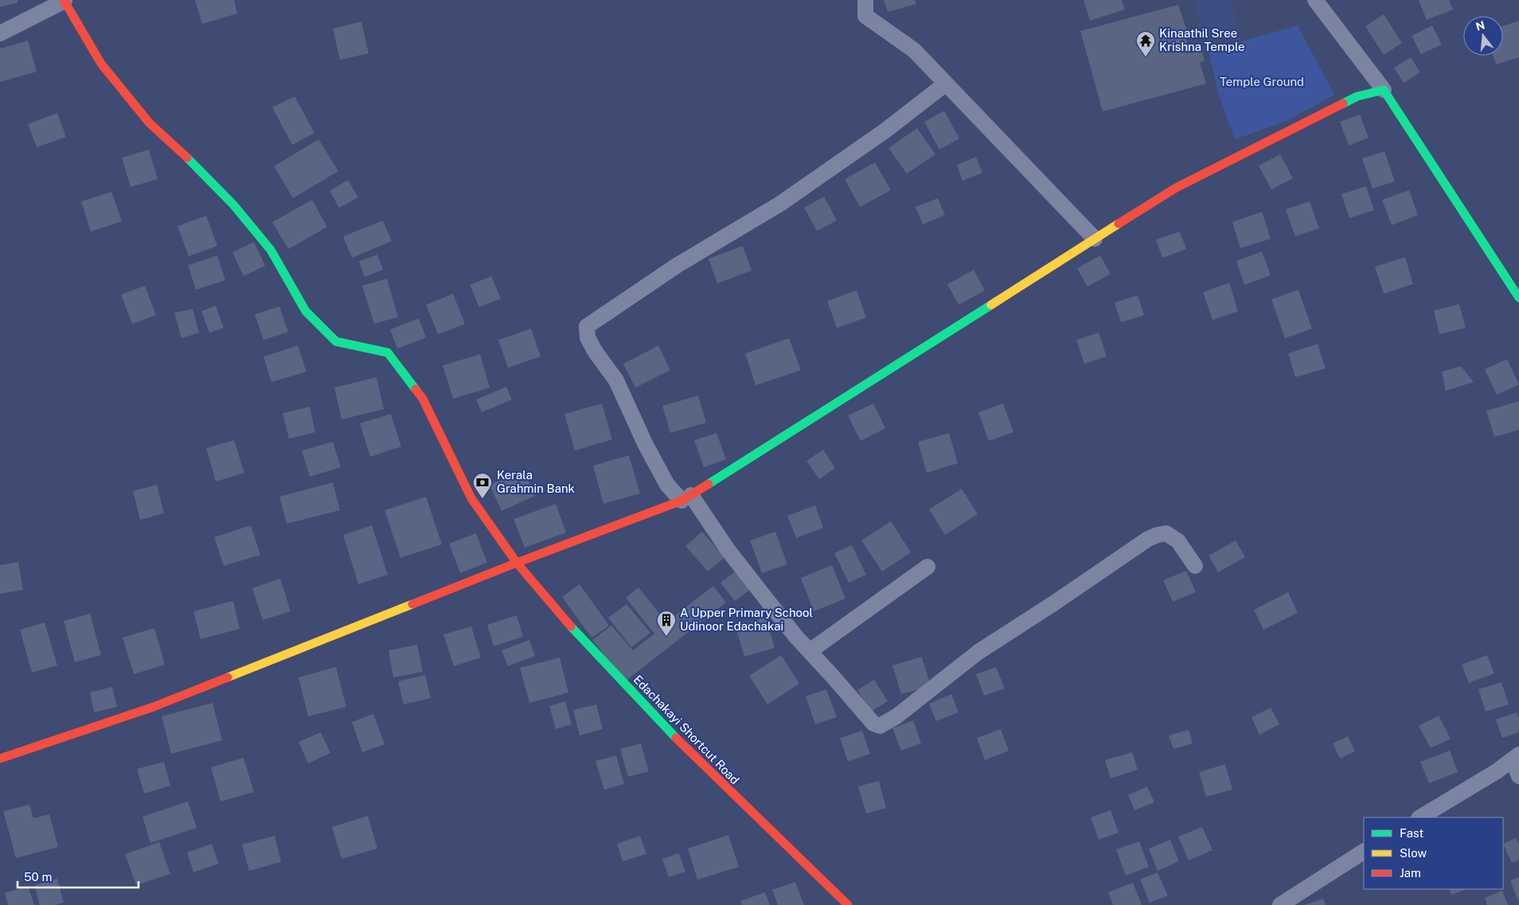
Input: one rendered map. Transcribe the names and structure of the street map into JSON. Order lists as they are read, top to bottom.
{
  "streets": {
    "main road": ["Edachakayi Shortcut Road"]
  },
  "parks": ["Temple Ground"],
  "places": {
    "temple": ["Kinaathil Sree Krishna Temple"],
    "bank": ["Kerala Grahmin Bank"],
    "building": ["A Upper Primary School Udinoor Edachakai"]
  },
  "legend": ["Fast", "Slow", "Jam"],
  "scale_bar": "50 m",
  "north": "top"
}
